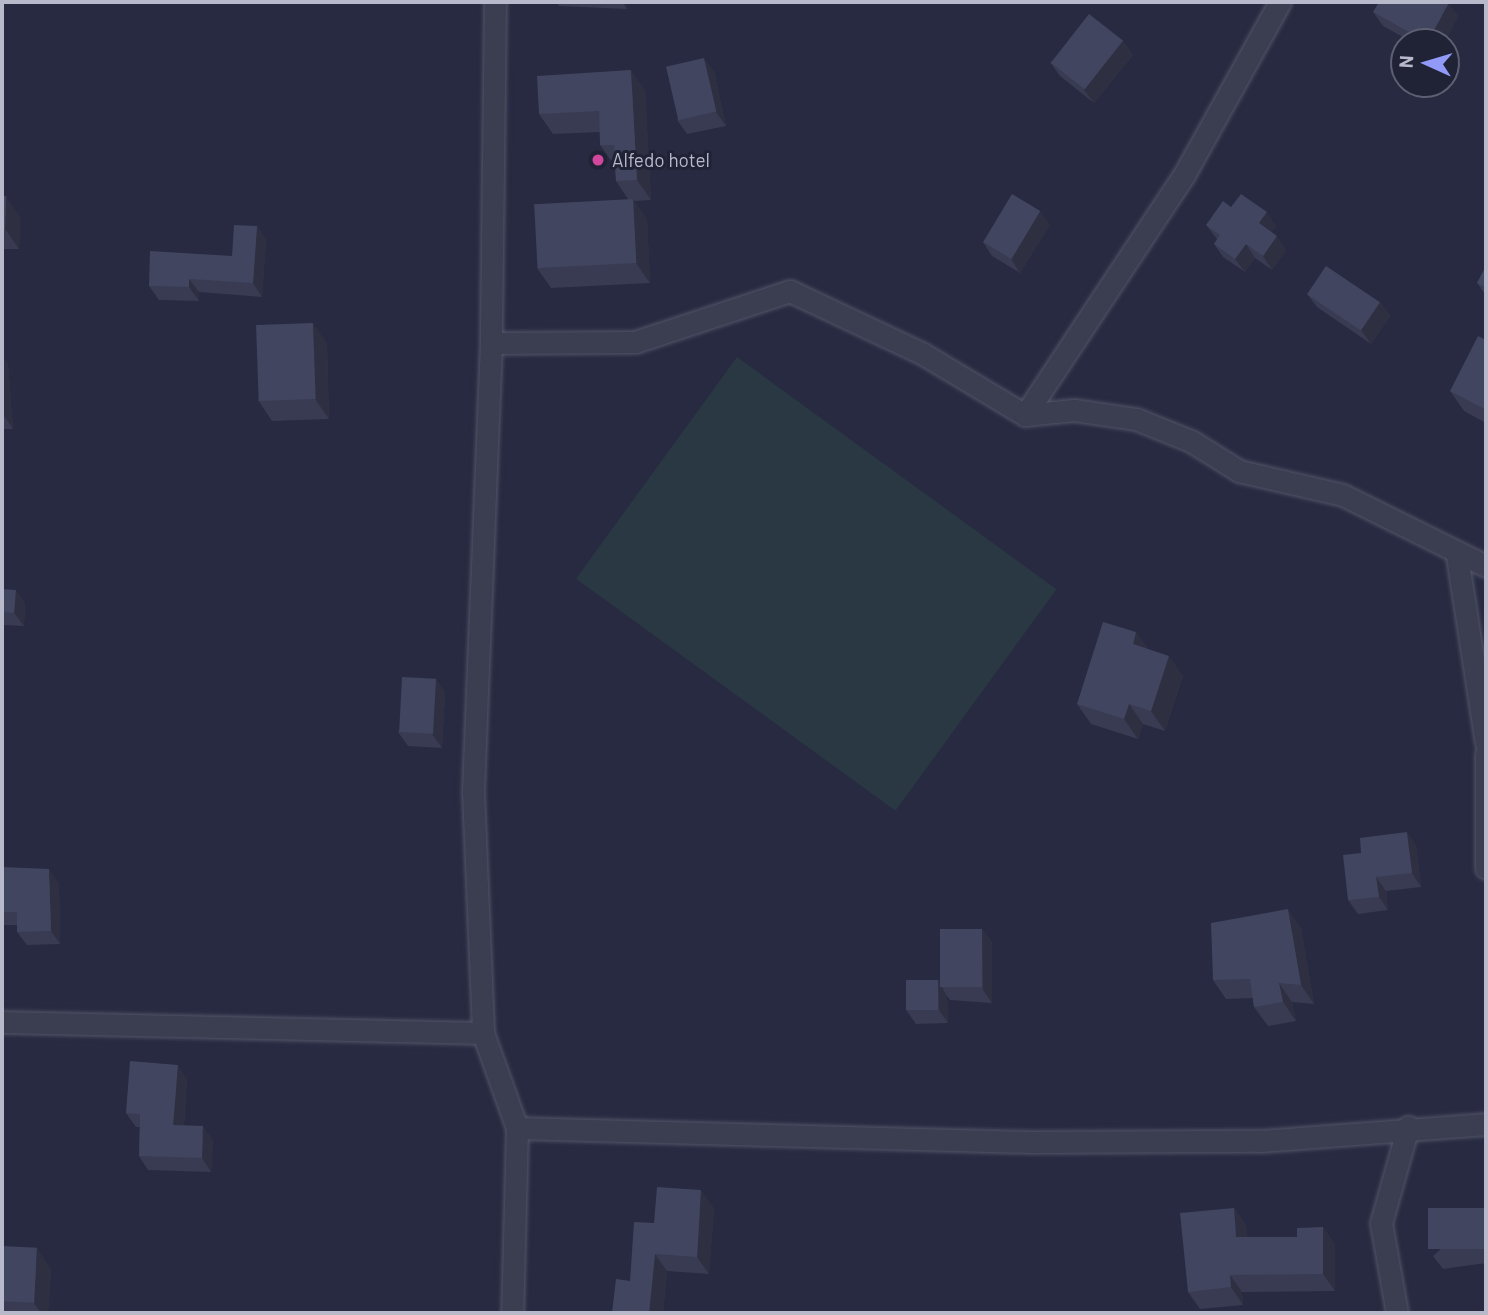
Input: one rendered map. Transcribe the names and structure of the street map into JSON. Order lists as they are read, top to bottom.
{
  "places": ["Alfedo hotel"],
  "north": "left"
}
